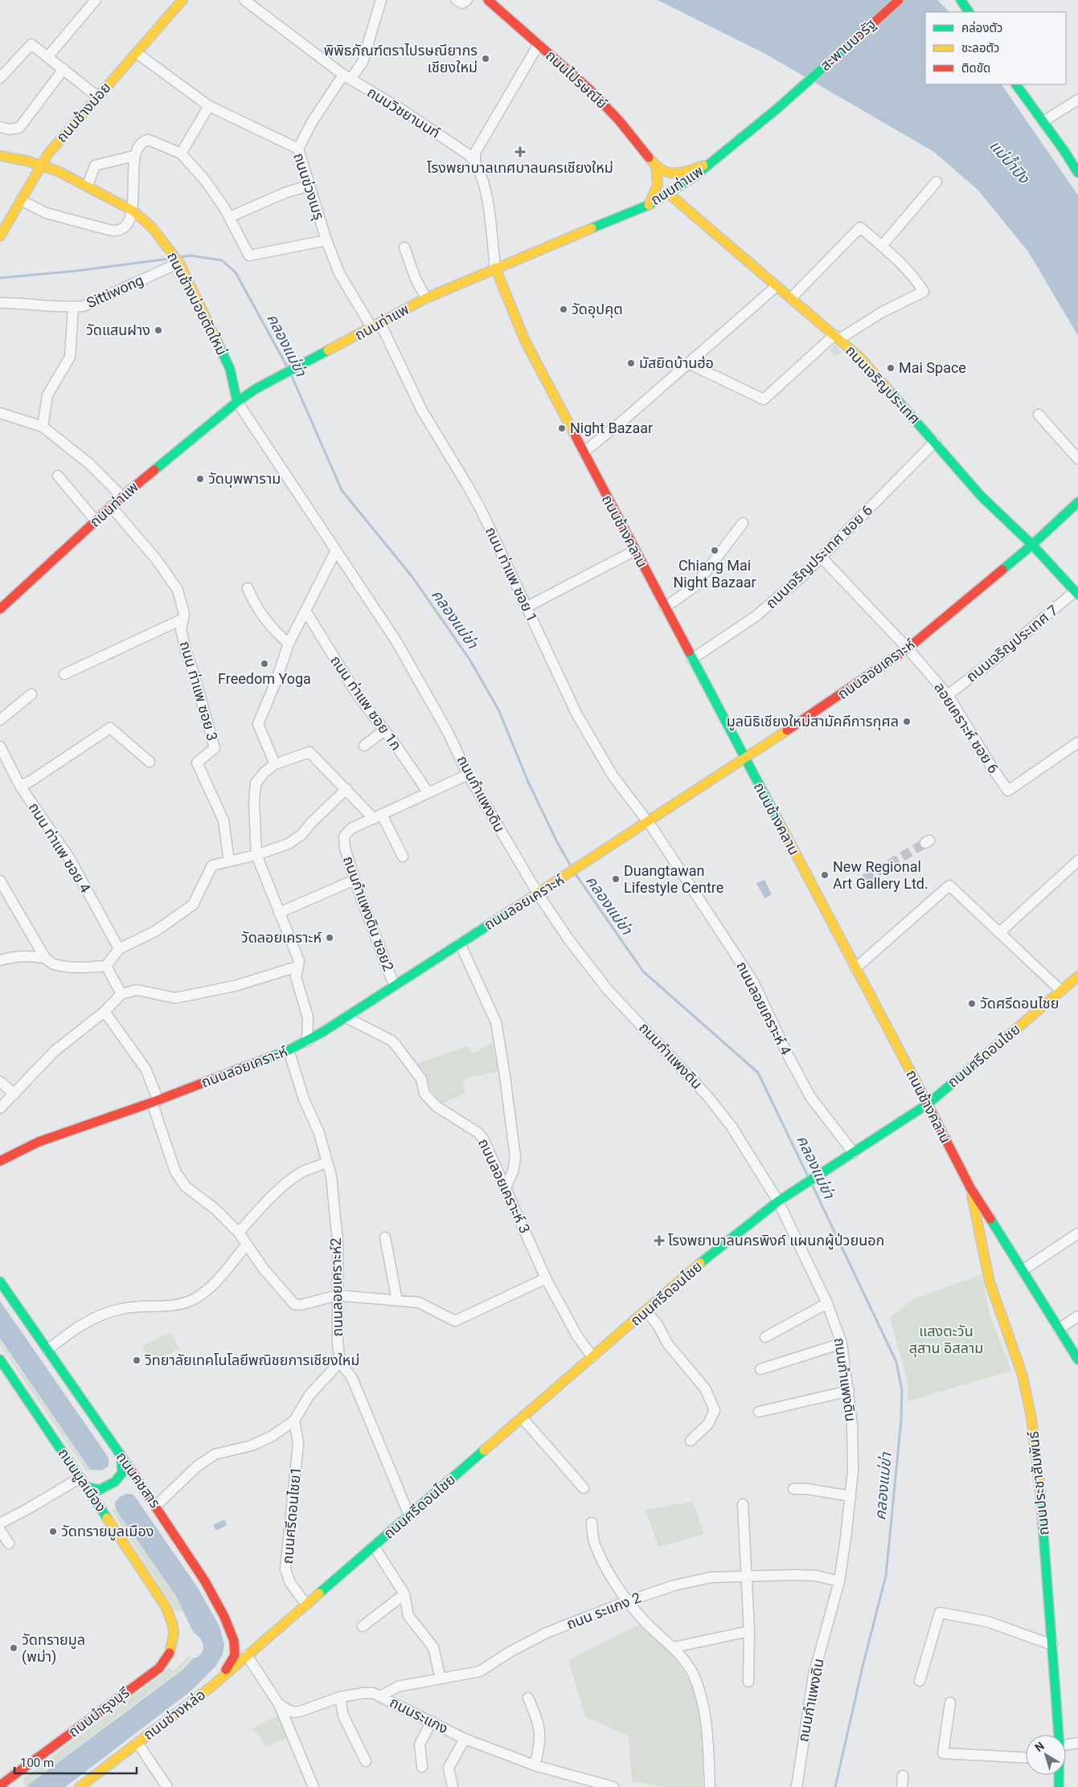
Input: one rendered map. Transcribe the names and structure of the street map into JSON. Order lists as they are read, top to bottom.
{
  "streets": {
    "street": [
      "สะพานนวรัฐ",
      "ถนนไปรษณีย์",
      "ถนนช้างม่อย",
      "ถนนวิชยานนท์",
      "ถนนท่าแพ",
      "ถนนข่วงเมรุ",
      "Sittiwong",
      "ถนนช้างม่อยตัดใหม่",
      "ถนนเจริญประเทศ",
      "ถนนช้างคลาน",
      "ถนนเจริญประเทศ ซอย 6",
      "ถนน ท่าแพ ซอย 1",
      "ถนนเจริญประเทศ 7",
      "ถนนลอยเคราะห์",
      "ถนน ท่าแพ ซอย 3",
      "ถนน ท่าแพ ซอย 1ก",
      "ลอยเคราะห์ ซอย 6",
      "ถนนกำแพงดิน",
      "ถนน ท่าแพ ซอย 4",
      "ถนนกำแพงดิน ซอย2",
      "ถนนลอยเคราะห์ 4",
      "ถนนศรีดอนไชย",
      "ถนนลอยเคราะห์ 3",
      "ถนนลอยเคราะห์2",
      "ถนนมูลเมือง",
      "ถนนคชสาร",
      "ถนนประชาสัมพันธ์",
      "ถนนศรีดอนไชย1",
      "ถนน ระแกง 2",
      "ถนนบำรุงบุรี",
      "ถนนช่างหล่อ",
      "ถนนระแกง"
    ]
  },
  "crossings": [
    ["สะพานนวรัฐ", "ถนนท่าแพ"],
    ["ถนนไปรษณีย์", "ถนนท่าแพ"],
    ["ถนนช้างม่อย", "ถนนข่วงเมรุ"],
    ["ถนนช้างม่อย", "ถนนช้างม่อยตัดใหม่"],
    ["ถนนท่าแพ", "ถนนข่วงเมรุ"],
    ["ถนนท่าแพ", "ถนนช้างม่อยตัดใหม่"],
    ["ถนนท่าแพ", "ถนนเจริญประเทศ"],
    ["ถนนท่าแพ", "ถนนช้างคลาน"],
    ["ถนนท่าแพ", "ถนน ท่าแพ ซอย 1"],
    ["ถนนท่าแพ", "ถนน ท่าแพ ซอย 3"],
    ["ถนนท่าแพ", "ถนนกำแพงดิน"],
    ["ถนนข่วงเมรุ", "ถนน ท่าแพ ซอย 1"],
    ["Sittiwong", "ถนนช้างม่อยตัดใหม่"],
    ["ถนนช้างม่อยตัดใหม่", "ถนนกำแพงดิน"],
    ["ถนนเจริญประเทศ", "ถนนเจริญประเทศ ซอย 6"],
    ["ถนนเจริญประเทศ", "ถนนเจริญประเทศ 7"],
    ["ถนนเจริญประเทศ", "ถนนลอยเคราะห์"],
    ["ถนนช้างคลาน", "ถนนเจริญประเทศ ซอย 6"],
    ["ถนนช้างคลาน", "ถนนลอยเคราะห์"],
    ["ถนนช้างคลาน", "ถนนศรีดอนไชย"],
    ["ถนนช้างคลาน", "ถนนประชาสัมพันธ์"],
    ["ถนนเจริญประเทศ ซอย 6", "ลอยเคราะห์ ซอย 6"],
    ["ถนน ท่าแพ ซอย 1", "ถนนลอยเคราะห์"],
    ["ถนน ท่าแพ ซอย 1", "ถนนลอยเคราะห์ 4"],
    ["ถนนเจริญประเทศ 7", "ลอยเคราะห์ ซอย 6"],
    ["ถนนลอยเคราะห์", "ลอยเคราะห์ ซอย 6"],
    ["ถนนลอยเคราะห์", "ถนนกำแพงดิน"],
    ["ถนนลอยเคราะห์", "ถนนกำแพงดิน ซอย2"],
    ["ถนนลอยเคราะห์", "ถนนลอยเคราะห์ 4"],
    ["ถนนลอยเคราะห์", "ถนนลอยเคราะห์ 3"],
    ["ถนนลอยเคราะห์", "ถนนลอยเคราะห์2"],
    ["ถนน ท่าแพ ซอย 1ก", "ถนนกำแพงดิน ซอย2"],
    ["ถนนกำแพงดิน", "ถนนกำแพงดิน ซอย2"],
    ["ถนนกำแพงดิน", "ถนนศรีดอนไชย"],
    ["ถนนกำแพงดิน", "ถนน ระแกง 2"],
    ["ถนนลอยเคราะห์ 4", "ถนนศรีดอนไชย"],
    ["ถนนศรีดอนไชย", "ถนนลอยเคราะห์ 3"],
    ["ถนนศรีดอนไชย", "ถนนลอยเคราะห์2"],
    ["ถนนศรีดอนไชย", "ถนนคชสาร"],
    ["ถนนศรีดอนไชย", "ถนนศรีดอนไชย1"],
    ["ถนนศรีดอนไชย", "ถนนช่างหล่อ"],
    ["ถนนมูลเมือง", "ถนนบำรุงบุรี"],
    ["ถนนคชสาร", "ถนนช่างหล่อ"],
    ["ถนน ระแกง 2", "ถนนระแกง"]
  ],
  "water": ["แม่น้ำปิง", "คลองแม่ข่า"],
  "parks": ["แสงตะวัน สุสาน อิสลาม"],
  "places": {
    "other": [
      "พิพิธภัณฑ์ตราไปรษณียากร เชียงใหม่",
      "วัดอุปคุต",
      "วัดแสนฝาง",
      "มัสยิดบ้านฮ่อ",
      "Mai Space",
      "Night Bazaar",
      "วัดบุพพาราม",
      "Chiang Mai Night Bazaar",
      "Freedom Yoga",
      "มูลนิธิเชียงใหม่สามัคคีการกุศล",
      "New Regional Art Gallery Ltd.",
      "Duangtawan Lifestyle Centre",
      "วัดลอยเคราะห์",
      "วัดศรีดอนไชย",
      "วิทยาลัยเทคโนโลยีพณิชยการเชียงใหม่",
      "วัดทรายมูลเมือง",
      "วัดทรายมูล (พม่า)"
    ],
    "health": ["โรงพยาบาลเทศบาลนครเชียงใหม่", "โรงพยาบาลนครพิงค์ แผนกผู้ป่วยนอก"]
  },
  "legend": ["คล่องตัว", "ชะลอตัว", "ติดขัด"],
  "scale_bar": "100 m",
  "north": "top left"
}
